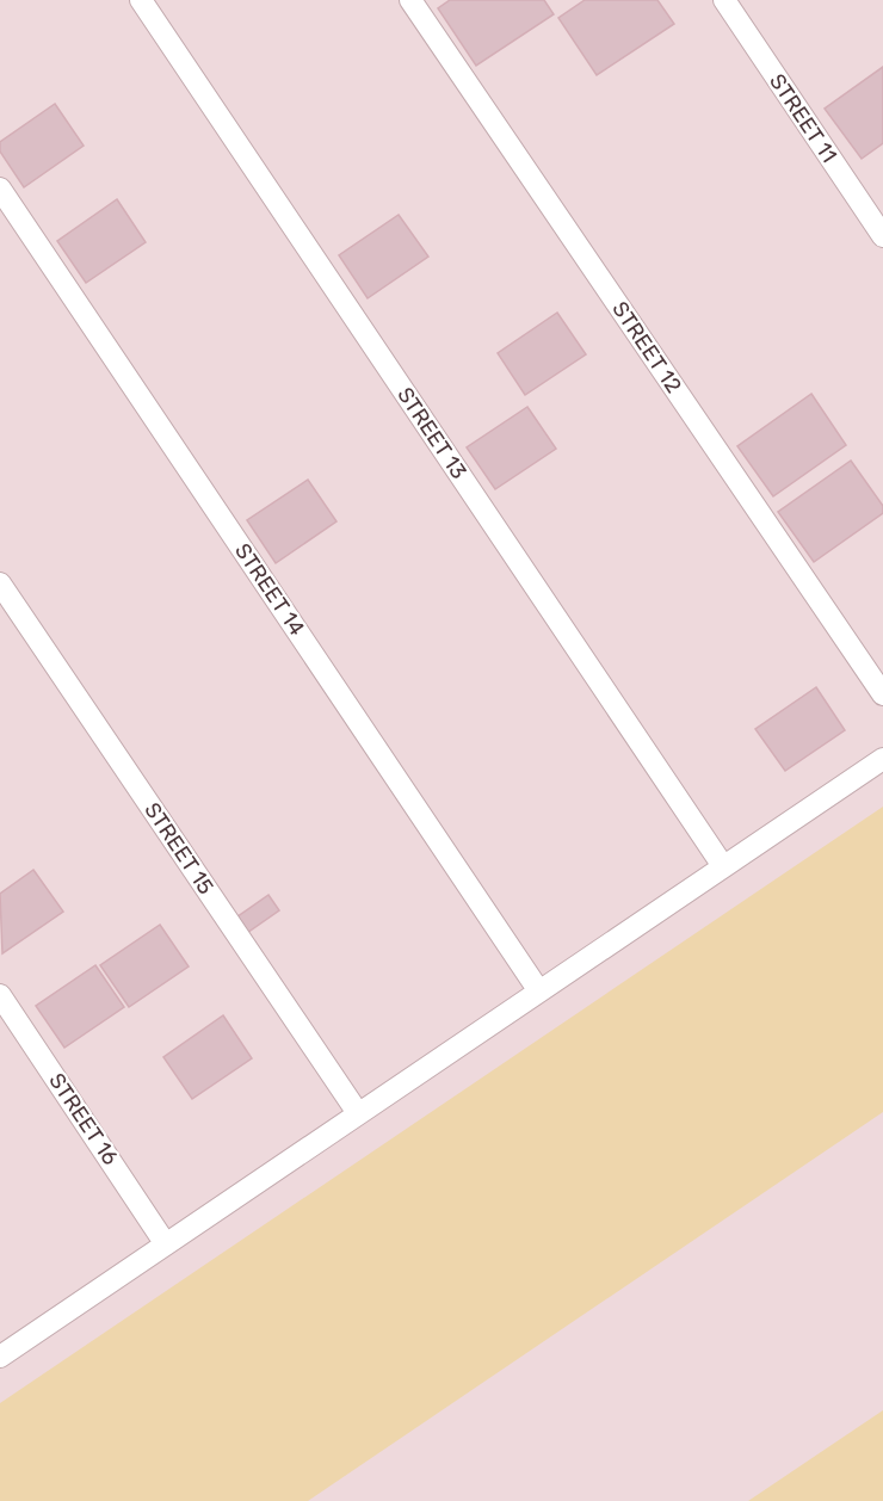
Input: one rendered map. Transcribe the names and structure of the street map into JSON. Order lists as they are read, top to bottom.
{
  "streets": {
    "street": [
      "STREET 11",
      "STREET 12",
      "STREET 13",
      "STREET 14",
      "STREET 15",
      "STREET 16"
    ]
  }
}
